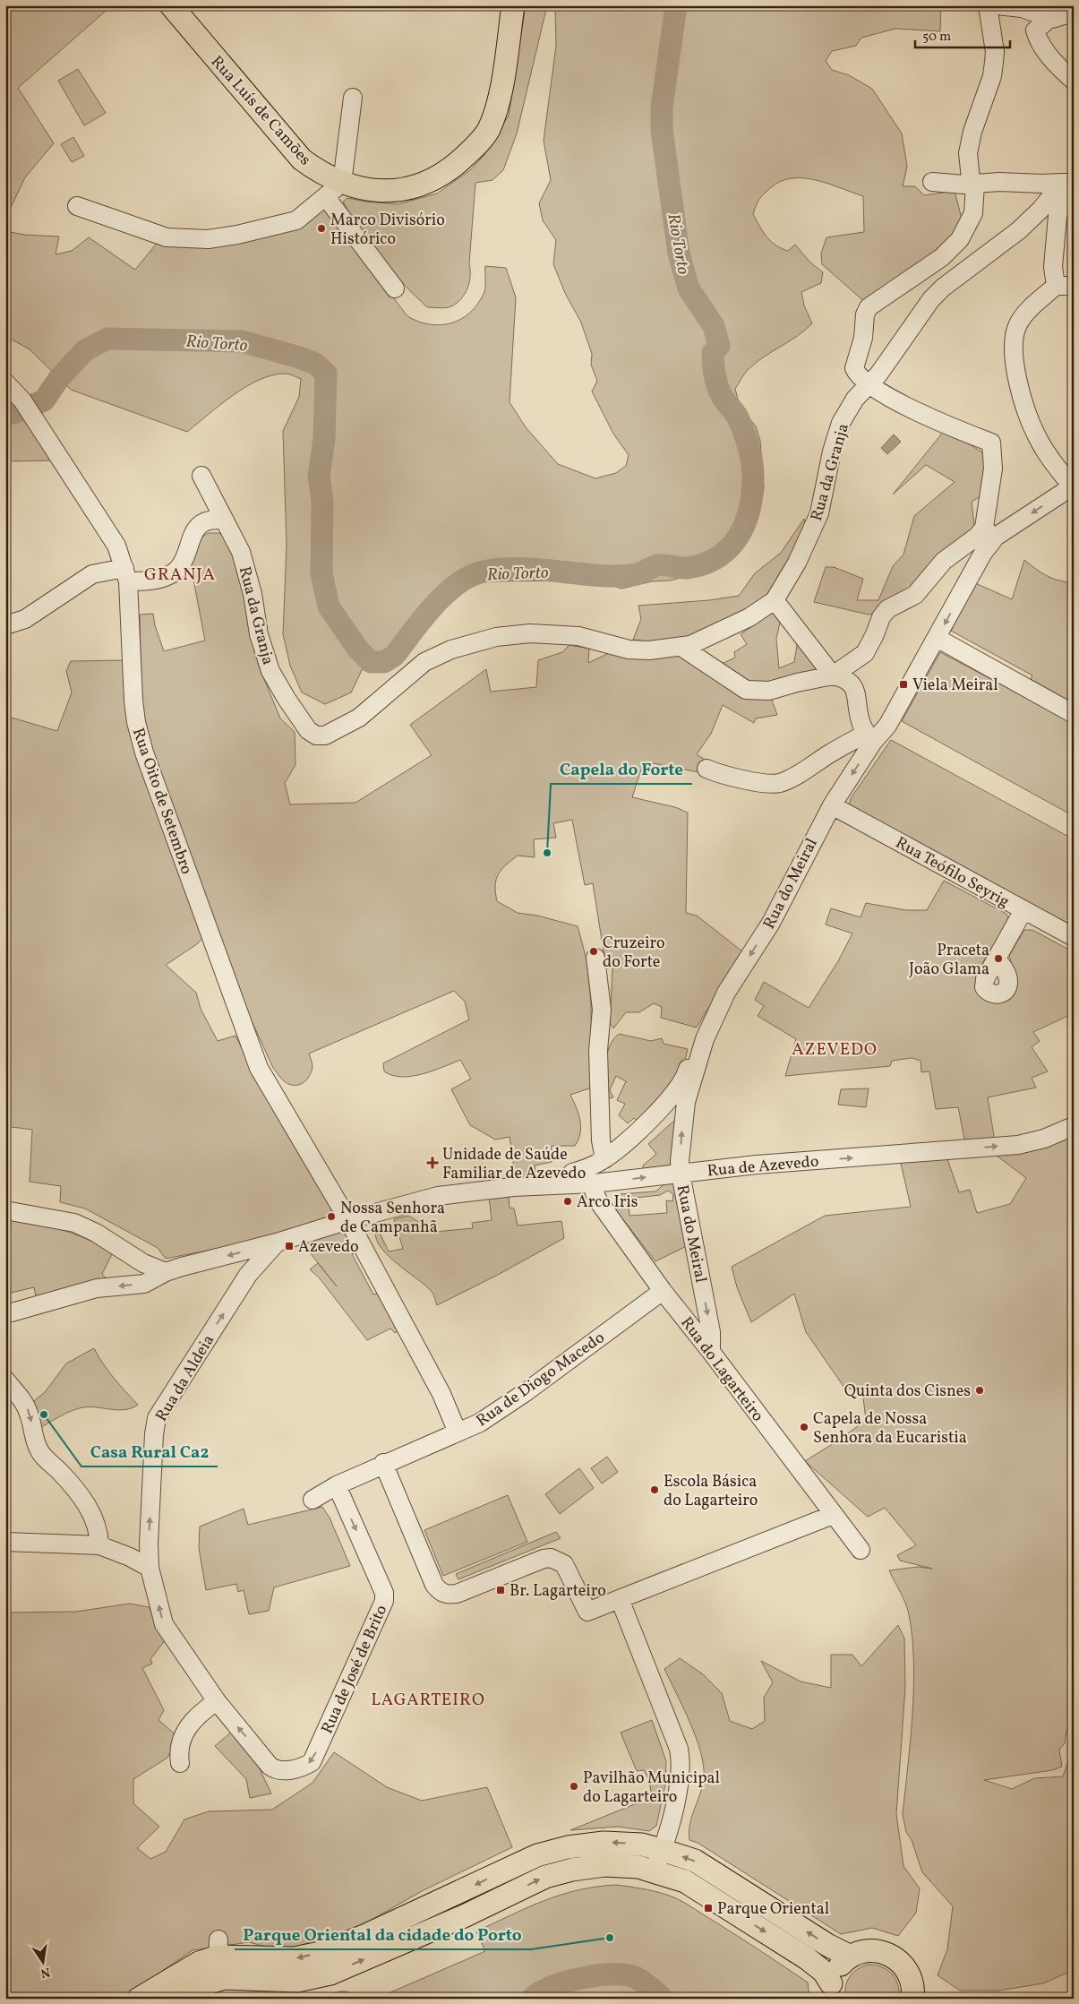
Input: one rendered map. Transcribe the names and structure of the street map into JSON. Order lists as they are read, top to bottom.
{
  "streets": {
    "main road": ["Rua Luís de Camões"],
    "street": [
      "Rua da Granja",
      "Rua Oito de Setembro",
      "Rua Teófilo Seyrig",
      "Rua do Meiral",
      "Rua de Azevedo",
      "Rua do Lagarteiro",
      "Rua da Aldeia",
      "Rua de Diogo Macedo",
      "Rua de José de Brito"
    ]
  },
  "crossings": [
    ["Rua Oito de Setembro", "Rua de Azevedo"],
    ["Rua Oito de Setembro", "Rua de Diogo Macedo"],
    ["Rua Teófilo Seyrig", "Rua do Meiral"],
    ["Rua do Meiral", "Rua de Azevedo"],
    ["Rua do Meiral", "Rua do Lagarteiro"],
    ["Rua de Azevedo", "Rua do Lagarteiro"],
    ["Rua de Azevedo", "Rua da Aldeia"],
    ["Rua do Lagarteiro", "Rua de Diogo Macedo"],
    ["Rua da Aldeia", "Rua de José de Brito"],
    ["Rua de Diogo Macedo", "Rua de José de Brito"]
  ],
  "one_way": ["Rua da Aldeia", "Rua de José de Brito"],
  "districts": ["GRANJA", "AZEVEDO", "LAGARTEIRO"],
  "water": ["Rio Torto"],
  "places": {
    "other": [
      "Marco Divisório Histórico",
      "Capela do Forte",
      "Cruzeiro do Forte",
      "Praceta João Glama",
      "Arco Iris",
      "Nossa Senhora de Campanhã",
      "Quinta dos Cisnes",
      "Casa Rural Ca2",
      "Capela de Nossa Senhora da Eucaristia",
      "Escola Básica do Lagarteiro",
      "Pavilhão Municipal do Lagarteiro",
      "Parque Oriental da cidade do Porto"
    ],
    "transit": [
      "Viela Meiral",
      "Azevedo",
      "Br. Lagarteiro",
      "Parque Oriental"
    ],
    "health": ["Unidade de Saúde Familiar de Azevedo"]
  },
  "scale_bar": "50 m",
  "north": "bottom"
}
